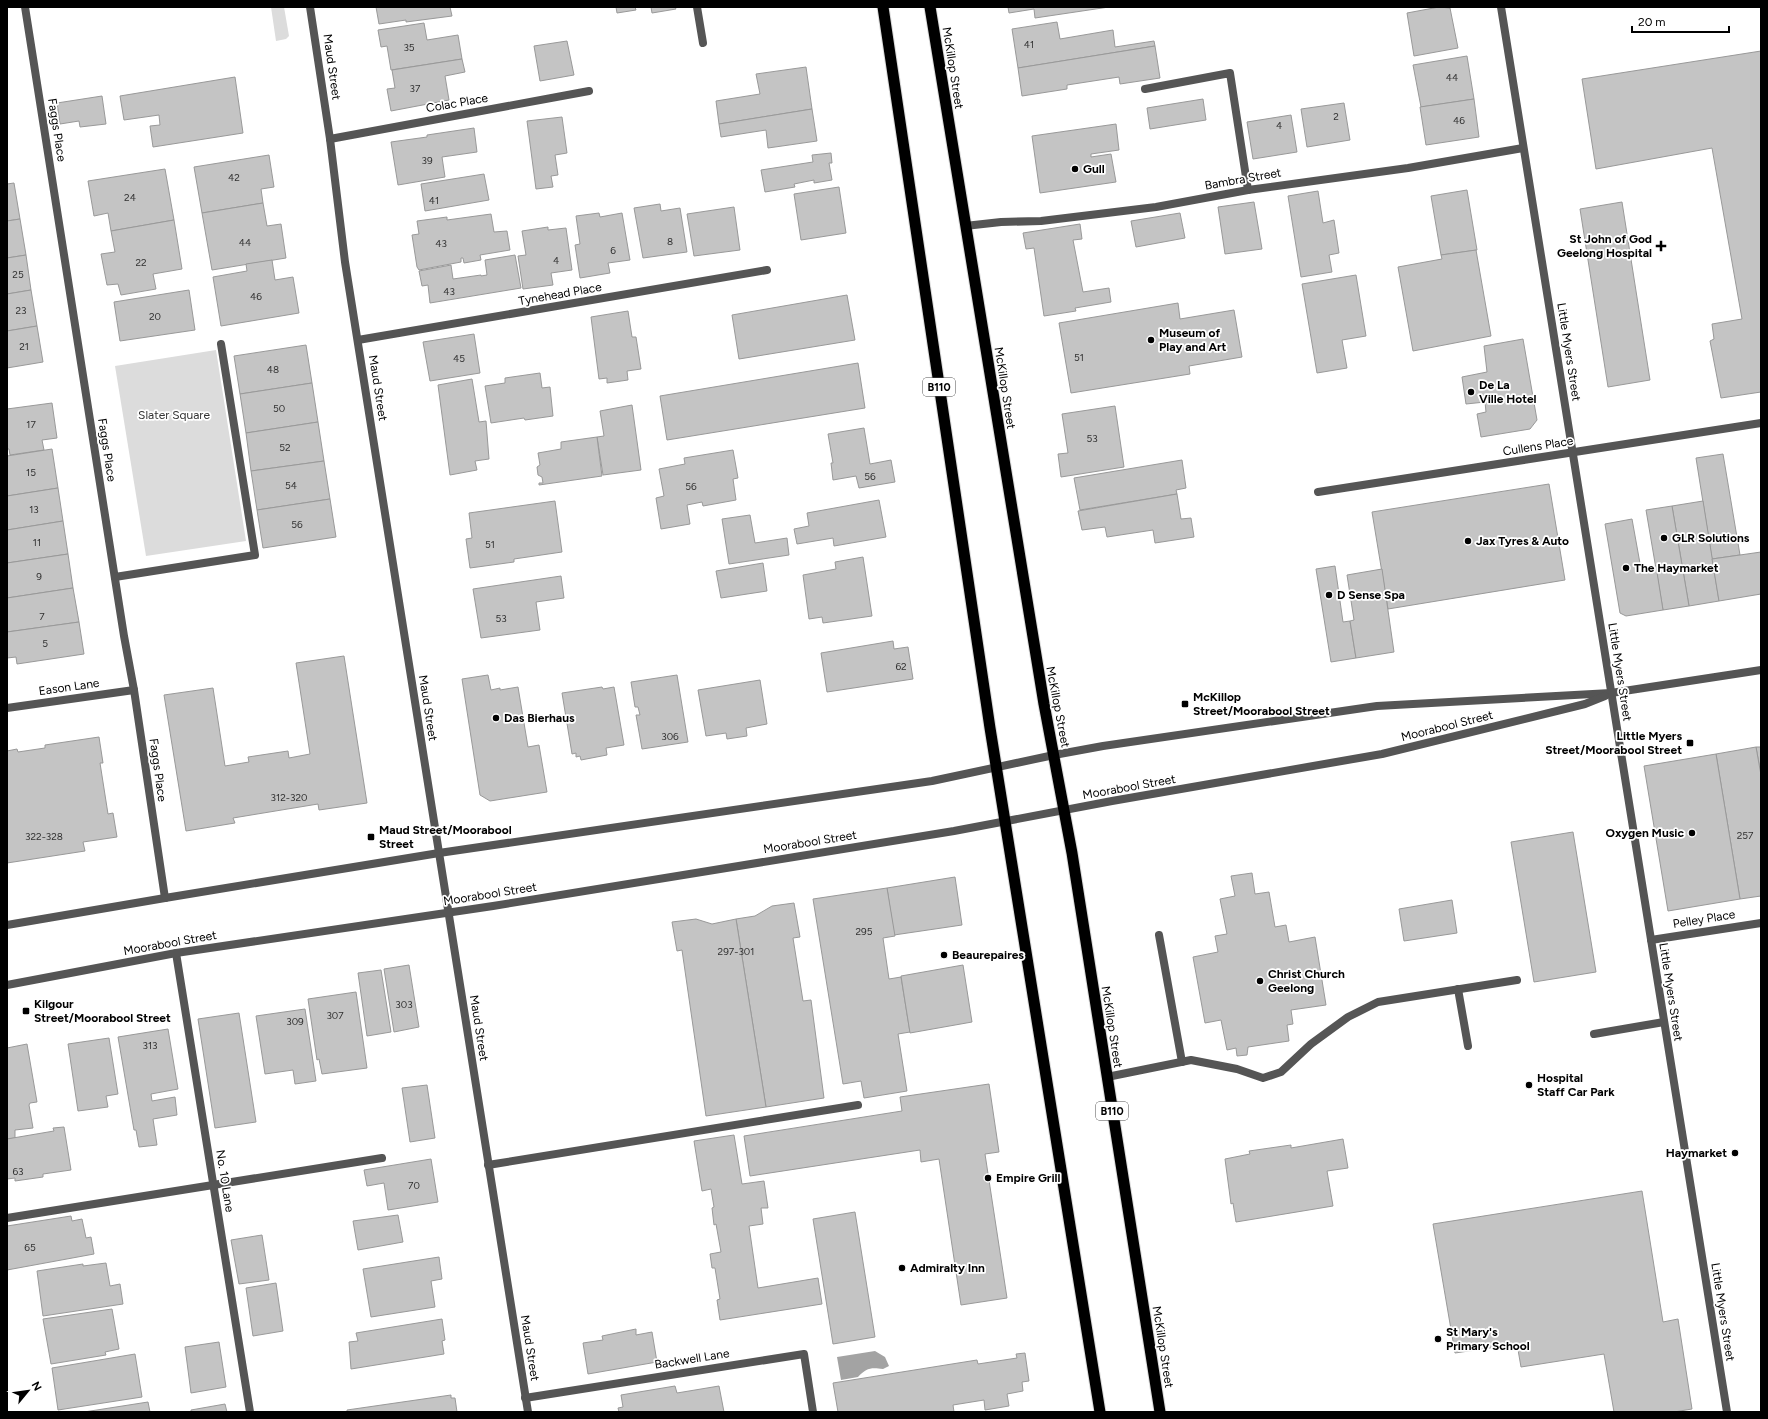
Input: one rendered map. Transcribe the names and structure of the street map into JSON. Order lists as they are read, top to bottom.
{
  "streets": {
    "highway": ["McKillop Street", "B110"],
    "street": [
      "Maud Street",
      "Colac Place",
      "Faggs Place",
      "Bambra Street",
      "Tynehead Place",
      "Little Myers Street",
      "Cullens Place",
      "Eason Lane",
      "Moorabool Street",
      "Pelley Place",
      "No. 10 Lane",
      "Backwell Lane"
    ]
  },
  "crossings": [
    ["Maud Street", "Colac Place"],
    ["Maud Street", "Tynehead Place"],
    ["Maud Street", "Moorabool Street"],
    ["Maud Street", "Backwell Lane"],
    ["McKillop Street", "Bambra Street"],
    ["McKillop Street", "Moorabool Street"],
    ["Faggs Place", "Eason Lane"],
    ["Faggs Place", "Moorabool Street"],
    ["Bambra Street", "Little Myers Street"],
    ["Little Myers Street", "Cullens Place"],
    ["Little Myers Street", "Moorabool Street"],
    ["Little Myers Street", "Pelley Place"],
    ["B110", "Moorabool Street"],
    ["Moorabool Street", "No. 10 Lane"]
  ],
  "parks": ["Slater Square"],
  "places": {
    "other": [
      "Gull",
      "Museum of Play and Art",
      "De La Ville Hotel",
      "GLR Solutions",
      "Jax Tyres & Auto",
      "The Haymarket",
      "D Sense Spa",
      "Das Bierhaus",
      "Oxygen Music",
      "Beaurepaires",
      "Christ Church Geelong",
      "Hospital Staff Car Park",
      "Haymarket",
      "Empire Grill",
      "Admiralty Inn",
      "St Mary's Primary School"
    ],
    "health": ["St John of God Geelong Hospital"],
    "transit": [
      "McKillop Street/Moorabool Street",
      "Little Myers Street/Moorabool Street",
      "Maud Street/Moorabool Street",
      "Kilgour Street/Moorabool Street"
    ]
  },
  "house_numbers": [
    "41",
    "35",
    "44",
    "37",
    "2",
    "46",
    "4",
    "39",
    "42",
    "24",
    "41",
    "8",
    "44",
    "43",
    "6",
    "4",
    "22",
    "25",
    "43",
    "46",
    "23",
    "20",
    "21",
    "51",
    "45",
    "48",
    "50",
    "17",
    "53",
    "52",
    "15",
    "56",
    "54",
    "56",
    "13",
    "56",
    "11",
    "51",
    "9",
    "7",
    "53",
    "5",
    "62",
    "306",
    "312-320",
    "257",
    "322-328",
    "295",
    "297-301",
    "303",
    "307",
    "309",
    "313",
    "63",
    "70",
    "65"
  ],
  "scale_bar": "20 m",
  "north": "top right"
}
